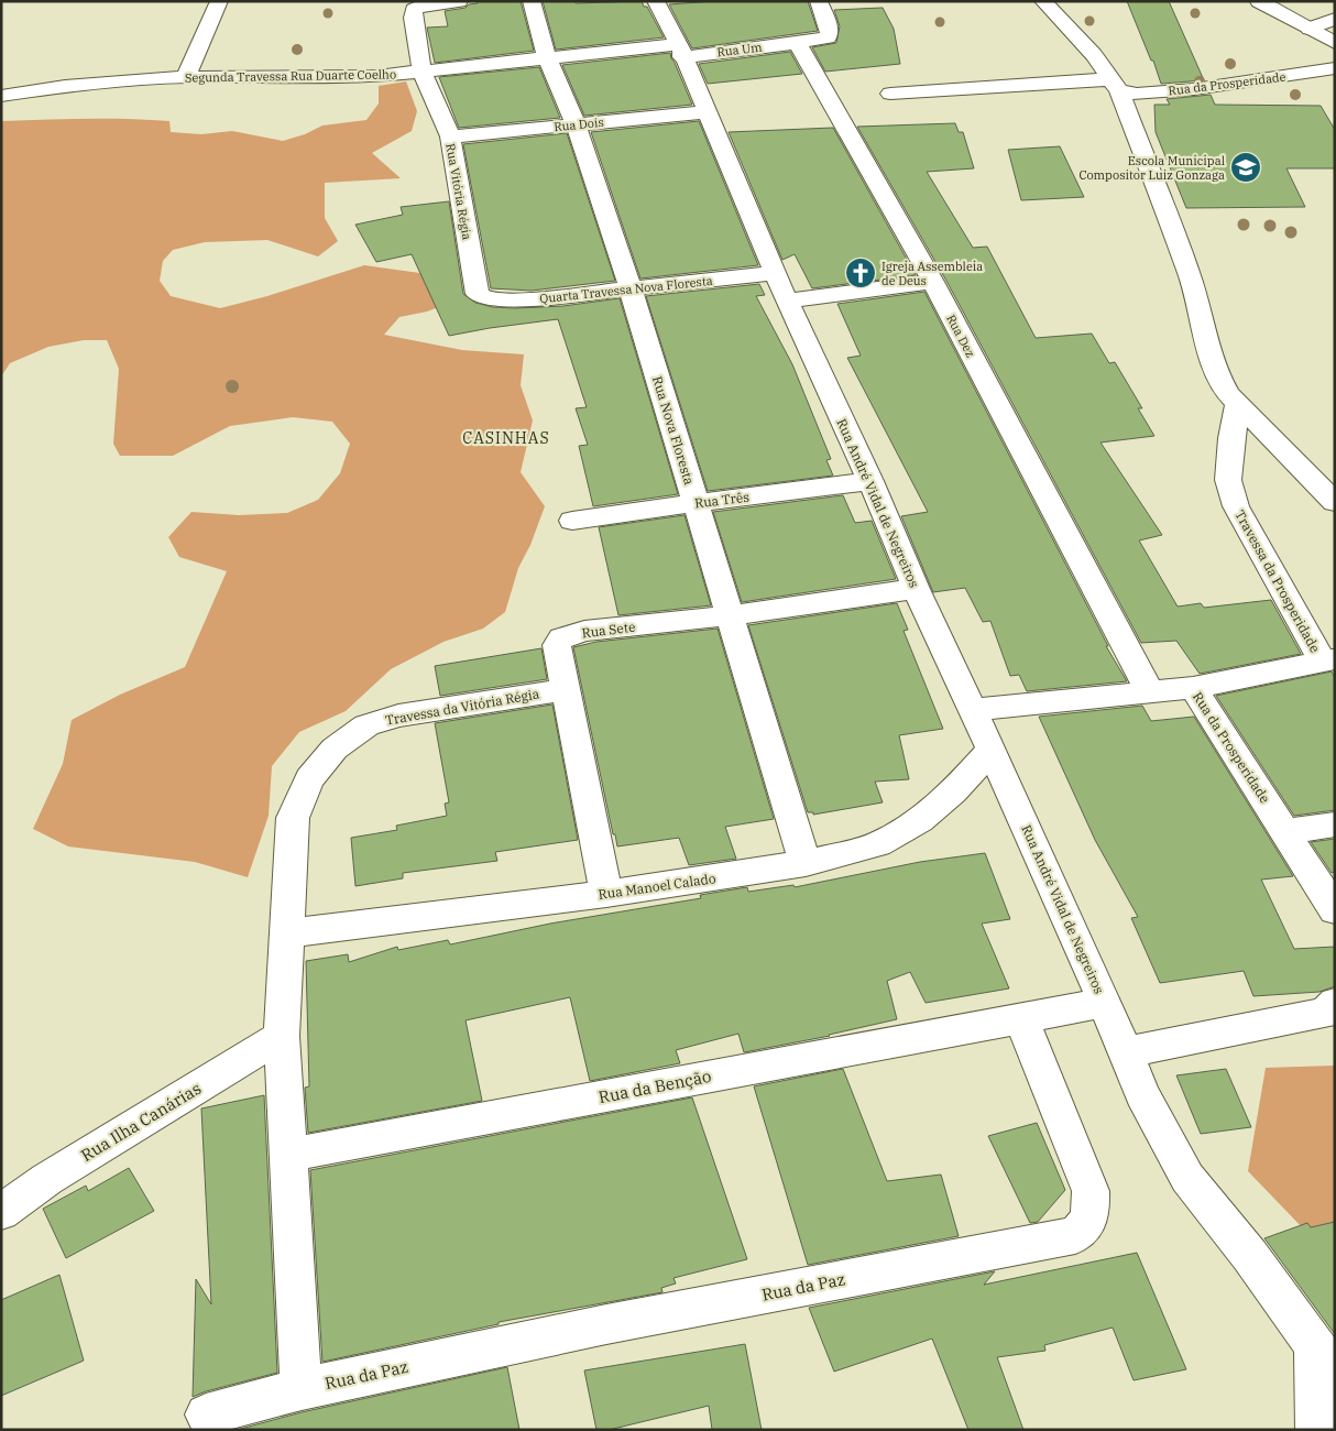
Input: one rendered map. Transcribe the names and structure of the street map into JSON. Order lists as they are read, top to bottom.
{
  "streets": {
    "street": [
      "Rua Um",
      "Segunda Travessa Rua Duarte Coelho",
      "Rua da Prosperidade",
      "Rua Dois",
      "Rua Vitória Régia",
      "Quarta Travessa Nova Floresta",
      "Rua Dez",
      "Rua Nova Floresta",
      "Rua Três",
      "Rua André Vidal de Negreiros",
      "Travessa da Prosperidade",
      "Rua Sete",
      "Travessa da Vitória Régia",
      "Rua Manoel Calado",
      "Rua da Benção",
      "Rua Ilha Canárias",
      "Rua da Paz"
    ]
  },
  "crossings": [
    ["Rua Um", "Segunda Travessa Rua Duarte Coelho"],
    ["Rua Um", "Rua Dez"],
    ["Rua Um", "Rua André Vidal de Negreiros"],
    ["Segunda Travessa Rua Duarte Coelho", "Rua Vitória Régia"],
    ["Segunda Travessa Rua Duarte Coelho", "Rua Nova Floresta"],
    ["Segunda Travessa Rua Duarte Coelho", "Rua André Vidal de Negreiros"],
    ["Rua da Prosperidade", "Rua Dez"],
    ["Rua da Prosperidade", "Rua André Vidal de Negreiros"],
    ["Rua Dois", "Rua Vitória Régia"],
    ["Rua Dois", "Rua Nova Floresta"],
    ["Rua Dois", "Rua André Vidal de Negreiros"],
    ["Rua Vitória Régia", "Quarta Travessa Nova Floresta"],
    ["Quarta Travessa Nova Floresta", "Rua Nova Floresta"],
    ["Quarta Travessa Nova Floresta", "Rua André Vidal de Negreiros"],
    ["Rua Nova Floresta", "Rua Três"],
    ["Rua Nova Floresta", "Rua Sete"],
    ["Rua Nova Floresta", "Rua Manoel Calado"],
    ["Rua Três", "Rua André Vidal de Negreiros"],
    ["Rua André Vidal de Negreiros", "Rua Sete"],
    ["Rua André Vidal de Negreiros", "Rua Manoel Calado"],
    ["Rua André Vidal de Negreiros", "Rua da Benção"],
    ["Rua André Vidal de Negreiros", "Rua da Paz"],
    ["Rua Sete", "Travessa da Vitória Régia"],
    ["Rua Sete", "Rua Manoel Calado"],
    ["Travessa da Vitória Régia", "Rua Manoel Calado"],
    ["Rua da Benção", "Rua da Paz"]
  ],
  "districts": ["CASINHAS"],
  "places": {
    "school or university": ["Escola Municipal Compositor Luiz Gonzaga"],
    "church": ["Igreja Assembleia de Deus"]
  }
}
